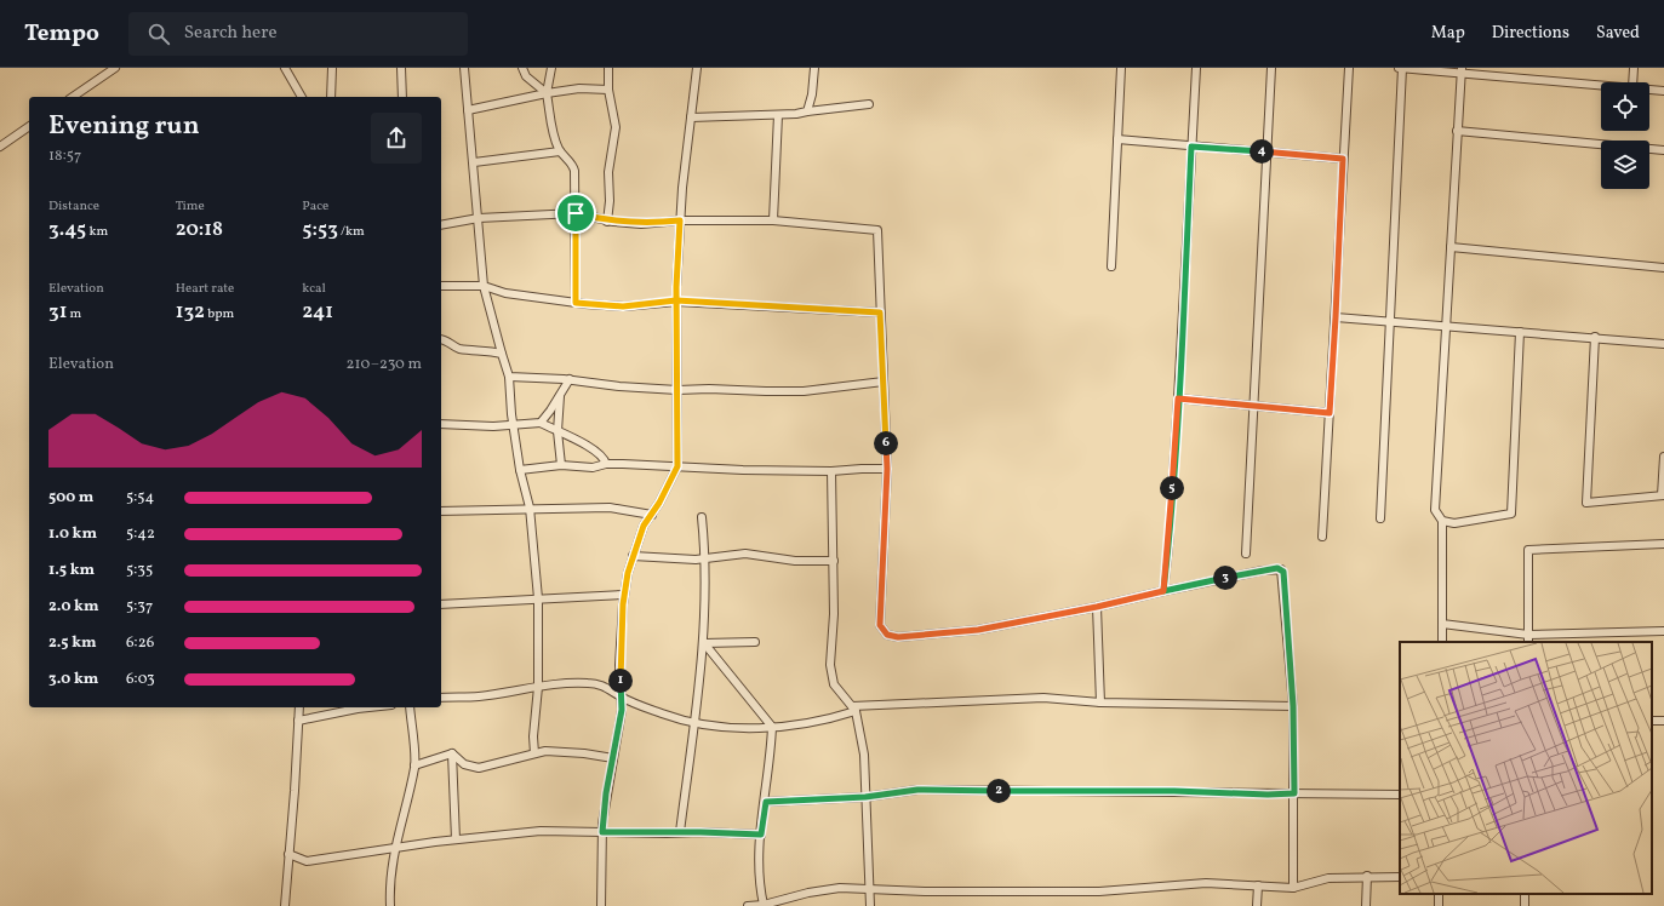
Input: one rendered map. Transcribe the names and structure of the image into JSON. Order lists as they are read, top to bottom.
{
  "page": {
    "header": "Tempo",
    "search": "Search here",
    "nav": ["Map", "Directions", "Saved"],
    "heading": ["Evening run", "18:57"],
    "pins": [
      "4",
      "6",
      "5",
      "3",
      "1",
      "2"
    ],
    "stats": [
      ["Distance", "3.45 km"],
      ["Time", "20:18"],
      ["Pace", "5:53 /km"],
      ["Elevation", "31 m"],
      ["Heart rate", "132 bpm"],
      ["kcal", "241"]
    ],
    "chart": ["Elevation", "210–230 m"],
    "list": [
      {
        "name": "500 m",
        "note": "5:54"
      },
      {
        "name": "1.0 km",
        "note": "5:42"
      },
      {
        "name": "1.5 km",
        "note": "5:35"
      },
      {
        "name": "2.0 km",
        "note": "5:37"
      },
      {
        "name": "2.5 km",
        "note": "6:26"
      },
      {
        "name": "3.0 km",
        "note": "6:03"
      }
    ]
  }
}
